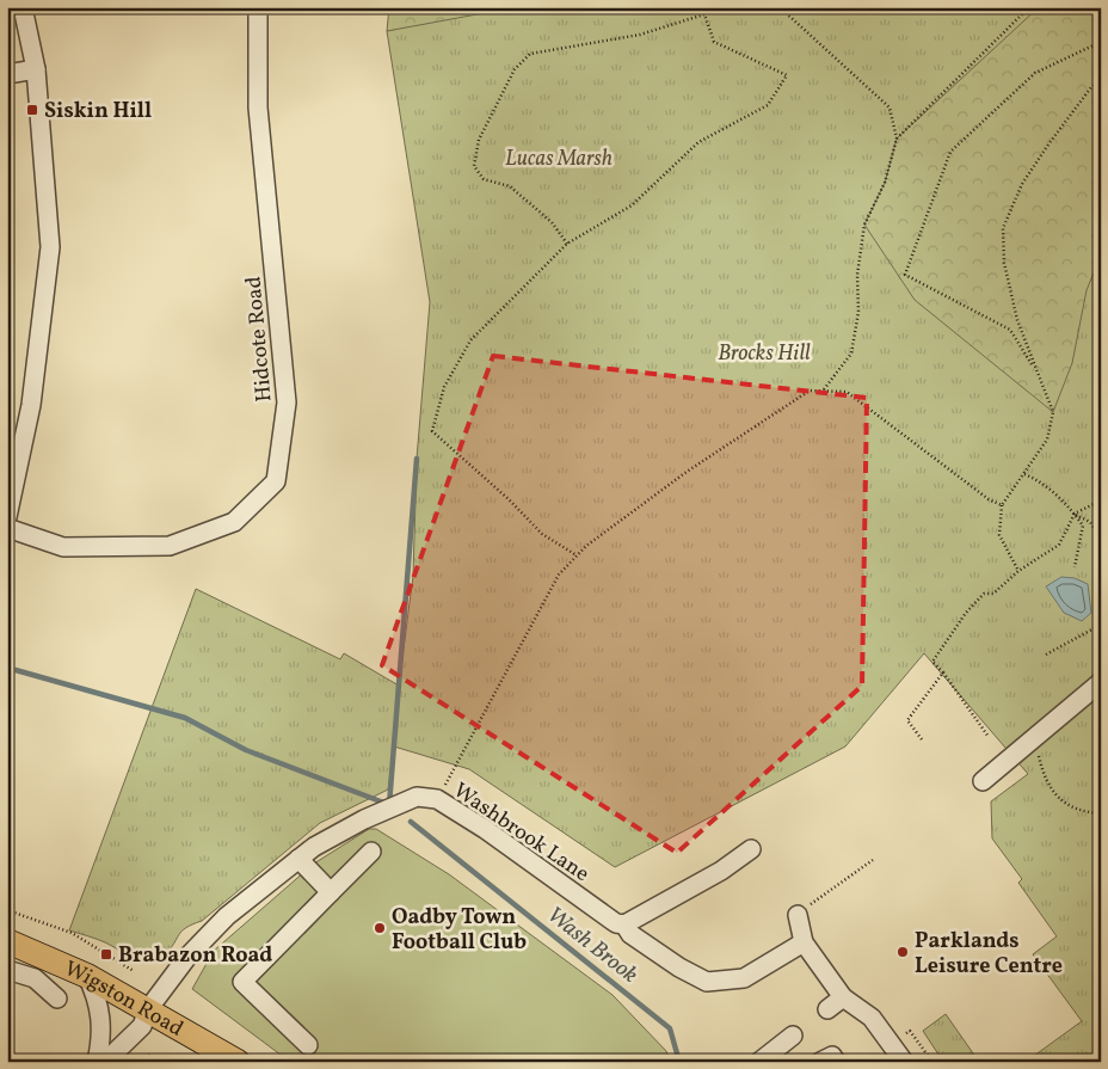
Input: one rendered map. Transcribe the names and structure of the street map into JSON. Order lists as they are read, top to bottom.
{
  "streets": {
    "main road": ["Wigston Road"],
    "street": ["Hidcote Road", "Washbrook Lane"]
  },
  "crossings": [
    ["Washbrook Lane", "Wigston Road"]
  ],
  "water": ["Wash Brook"],
  "parks": ["Lucas Marsh", "Brocks Hill"],
  "places": {
    "transit": ["Siskin Hill", "Brabazon Road"],
    "other": ["Oadby Town Football Club", "Parklands Leisure Centre"]
  }
}
